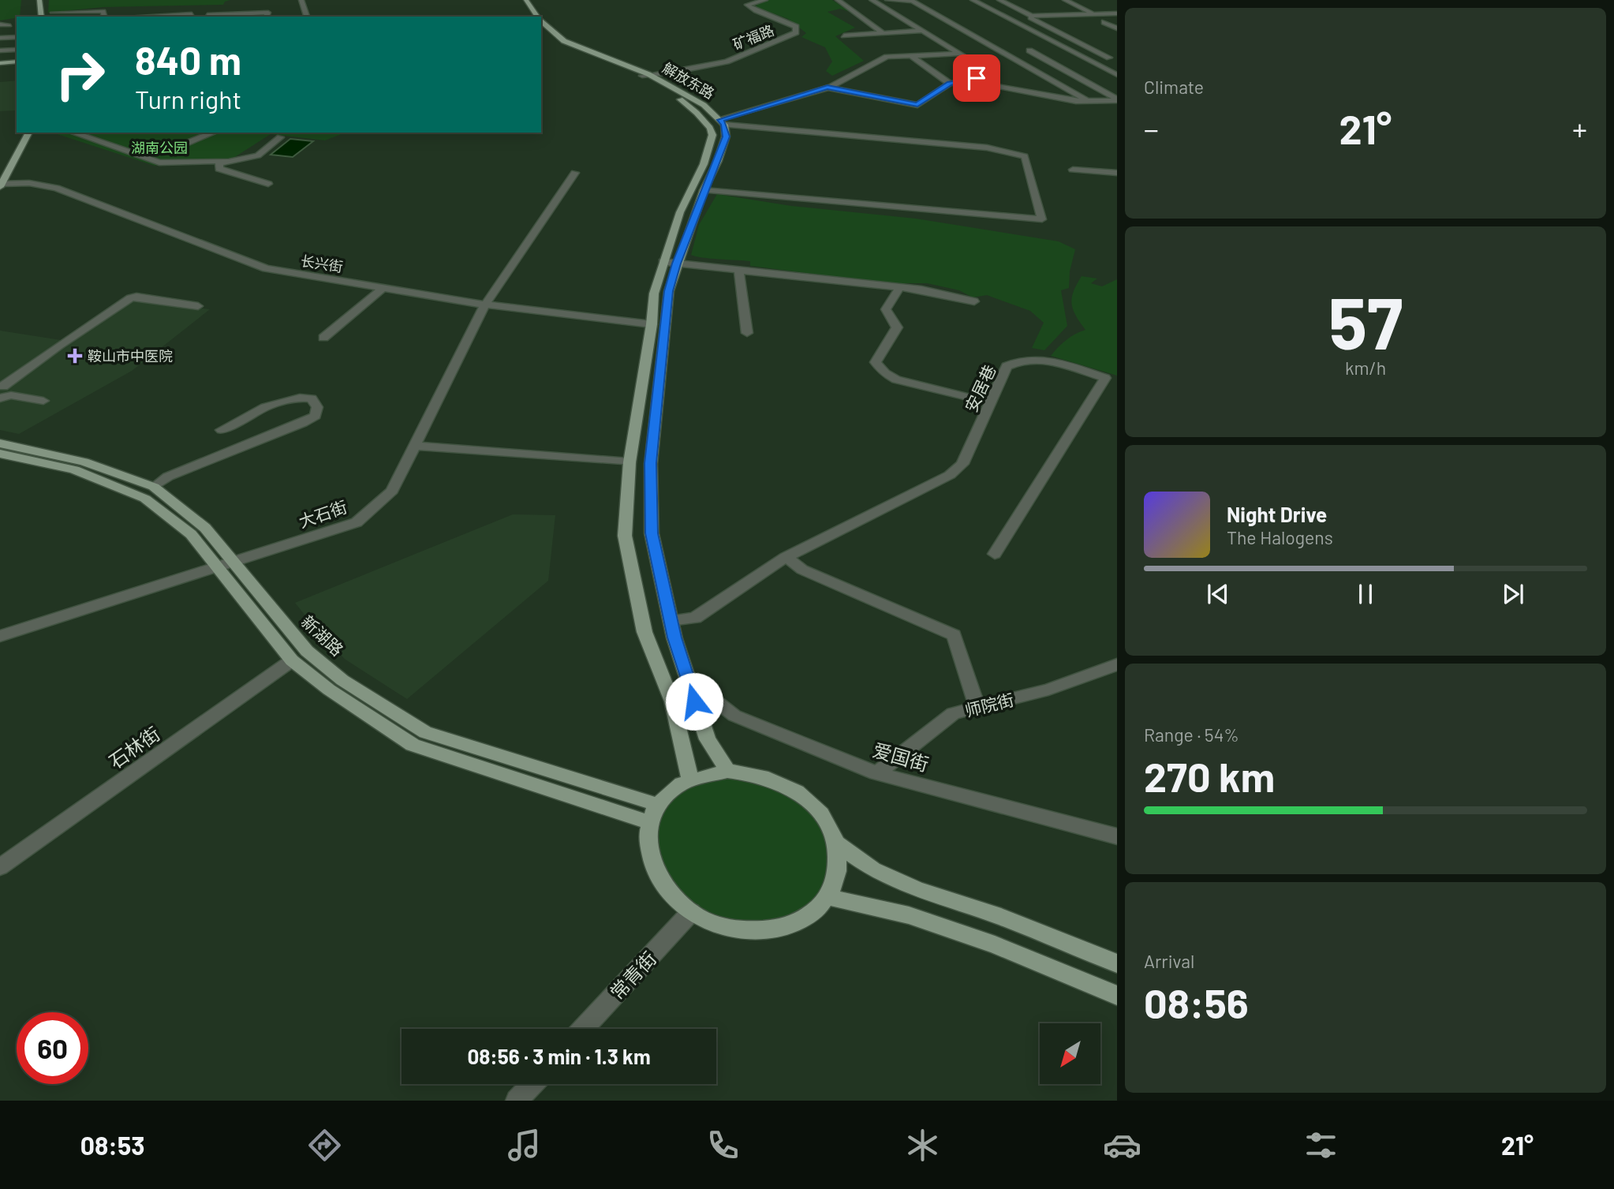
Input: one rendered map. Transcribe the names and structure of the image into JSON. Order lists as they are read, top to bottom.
{
  "streets": {
    "main road": ["解放东路", "新湖路"],
    "street": [
      "矿福路",
      "长兴街",
      "安居巷",
      "大石街",
      "师院街",
      "石林街",
      "爱国街",
      "常青街"
    ]
  },
  "crossings": [
    ["矿福路", "解放东路"],
    ["解放东路", "长兴街"],
    ["解放东路", "新湖路"],
    ["解放东路", "常青街"],
    ["长兴街", "大石街"],
    ["大石街", "新湖路"],
    ["新湖路", "石林街"],
    ["新湖路", "常青街"],
    ["师院街", "爱国街"]
  ],
  "parks": ["湖南公园"],
  "places": {
    "health": ["鞍山市中医院"]
  },
  "north": "bottom left",
  "page": {
    "tile": [
      "Climate",
      ["57", "km/h"],
      ["Range · 54%", "270 km"],
      ["Arrival", "08:56"]
    ],
    "turn": ["840 m", "Turn right"],
    "heat": ["−", "21°", "+"],
    "song": ["Night Drive", "The Halogens"],
    "limit": "60",
    "trip": "08:56 · 3 min · 1.3 km",
    "tabs": ["08:53", "21°"]
  }
}
